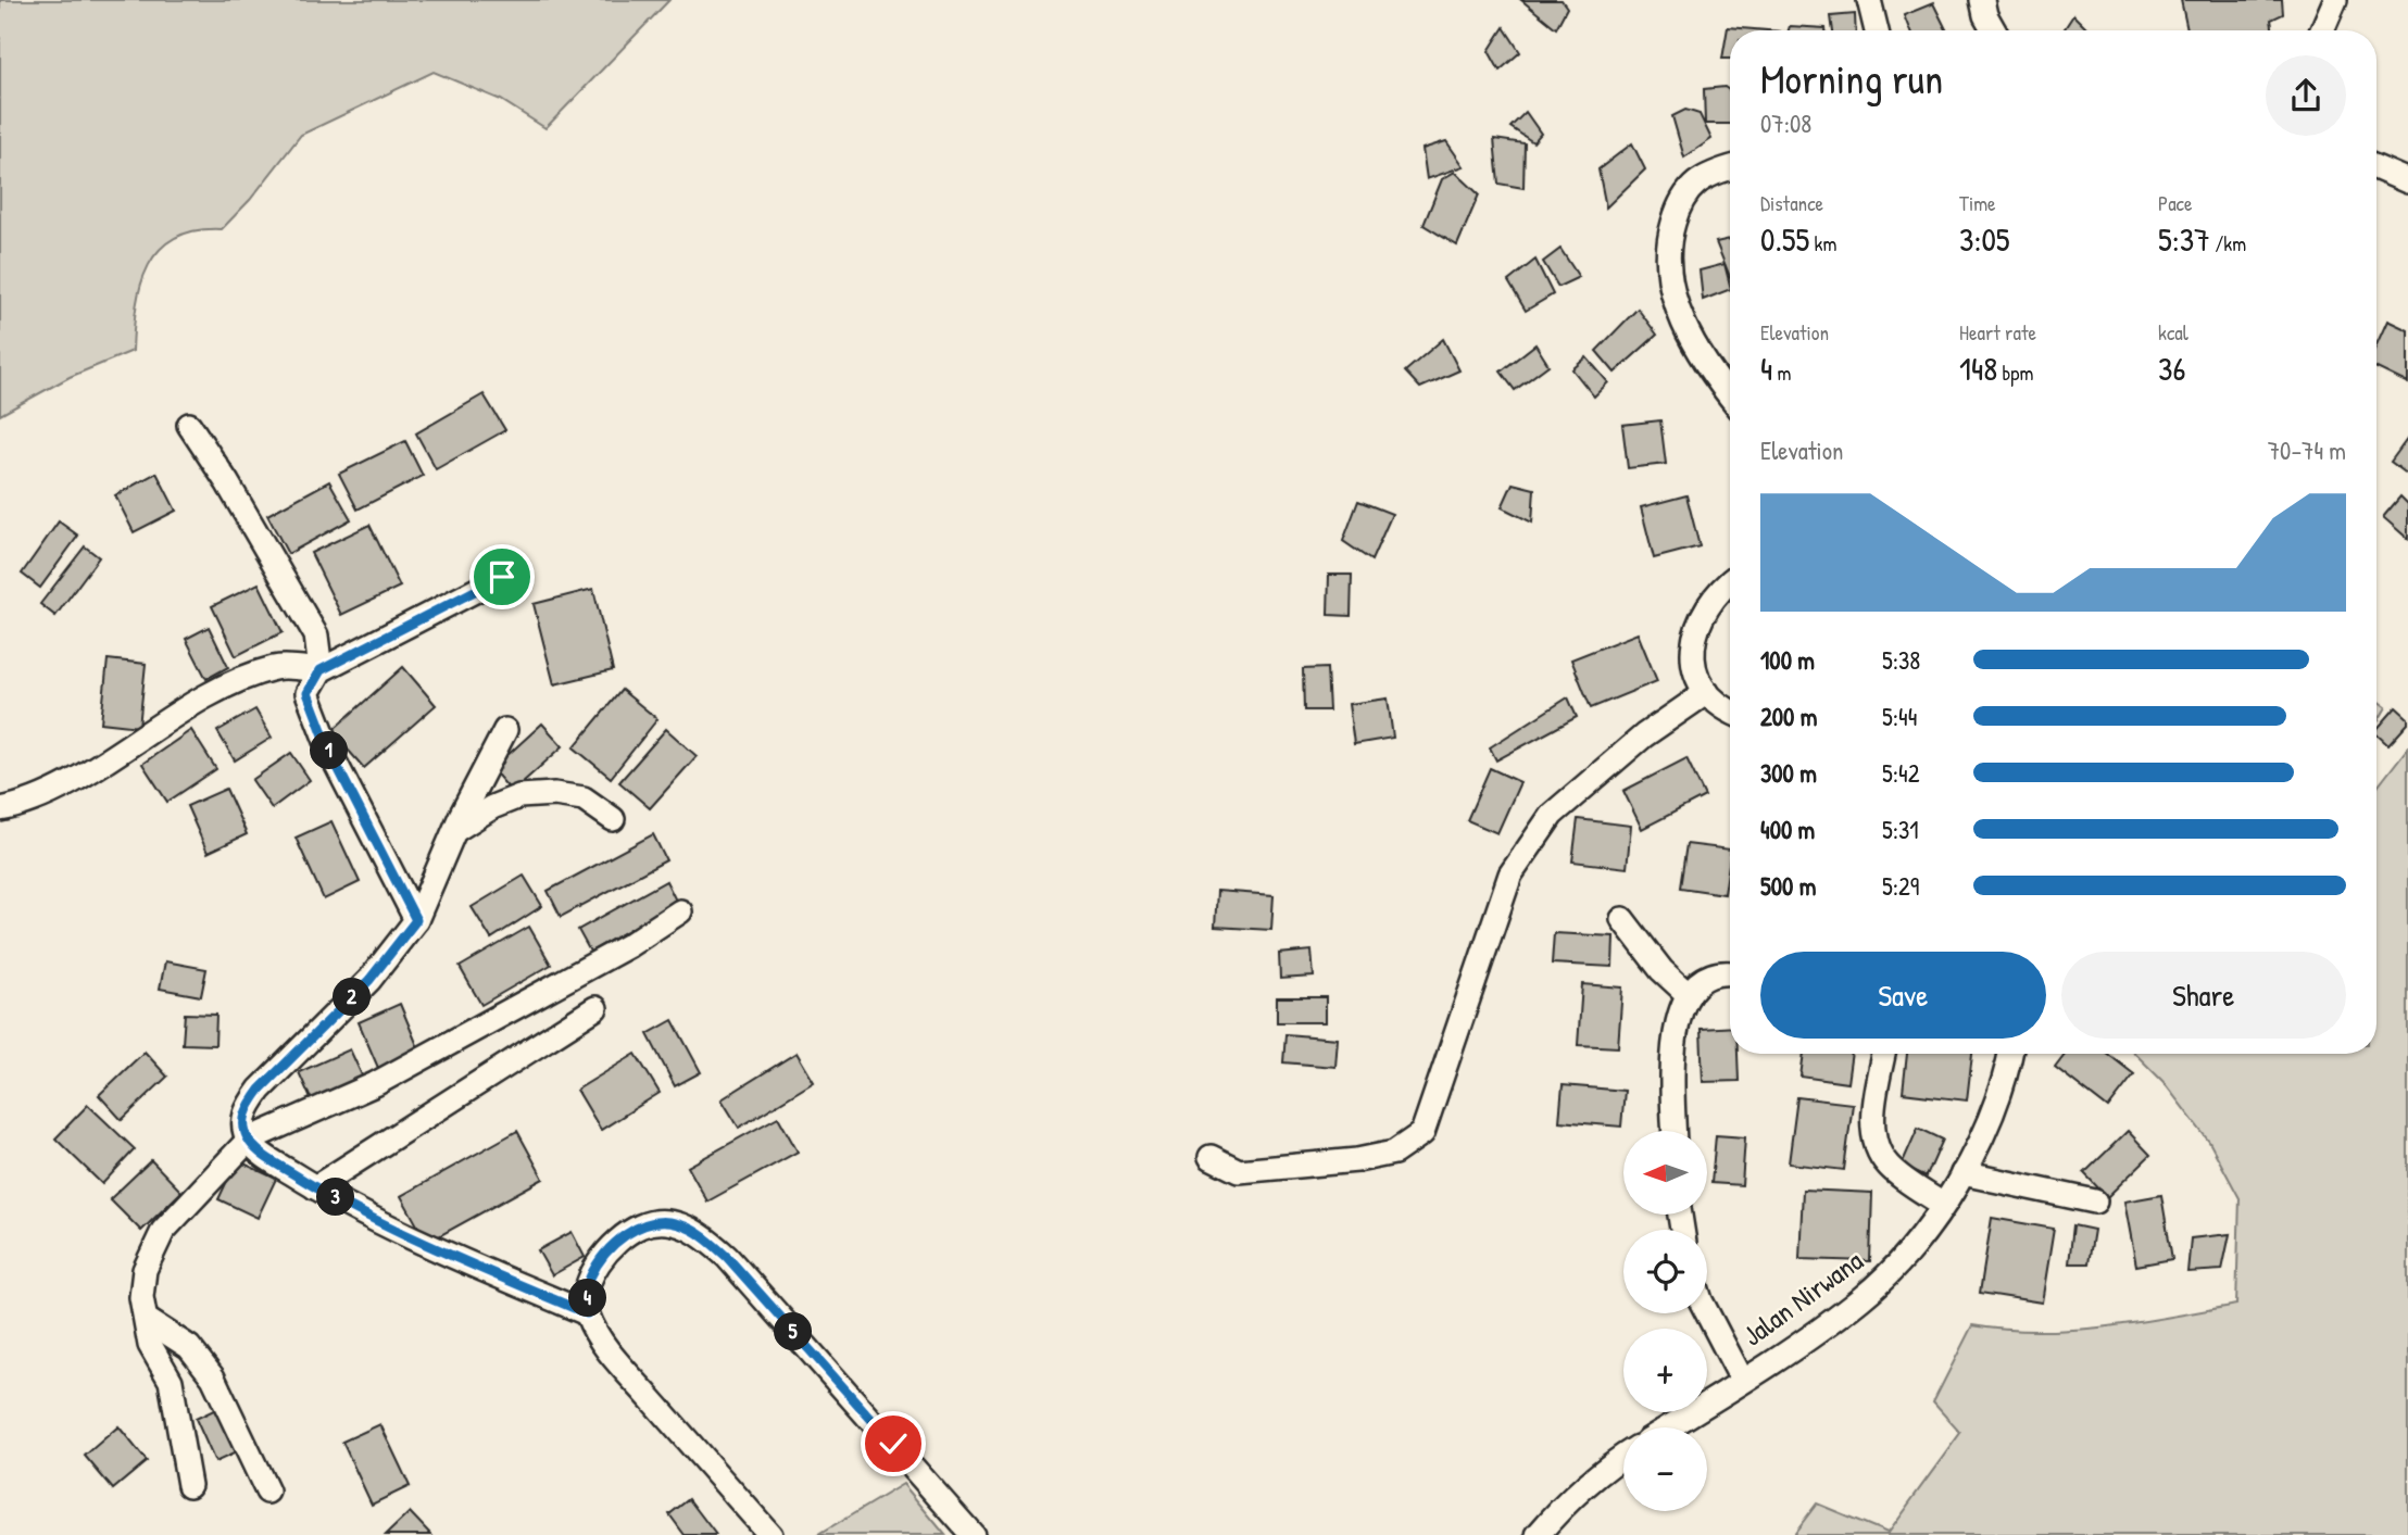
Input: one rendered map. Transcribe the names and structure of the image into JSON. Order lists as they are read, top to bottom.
{
  "streets": {
    "street": ["Jalan Nirwana"]
  },
  "north": "left",
  "page": {
    "heading": ["Morning run", "07:08"],
    "stats": [
      ["Distance", "0.55 km"],
      ["Time", "3:05"],
      ["Pace", "5:37 /km"],
      ["Elevation", "4 m"],
      ["Heart rate", "148 bpm"],
      ["kcal", "36"]
    ],
    "chart": ["Elevation", "70–74 m"],
    "list": [
      {
        "name": "100 m",
        "note": "5:38"
      },
      {
        "name": "200 m",
        "note": "5:44"
      },
      {
        "name": "300 m",
        "note": "5:42"
      },
      {
        "name": "400 m",
        "note": "5:31"
      },
      {
        "name": "500 m",
        "note": "5:29"
      }
    ],
    "pins": [
      "1",
      "2",
      "3",
      "4",
      "5"
    ],
    "buttons": ["Save", "Share"],
    "map_buttons": ["+", "−"]
  }
}
